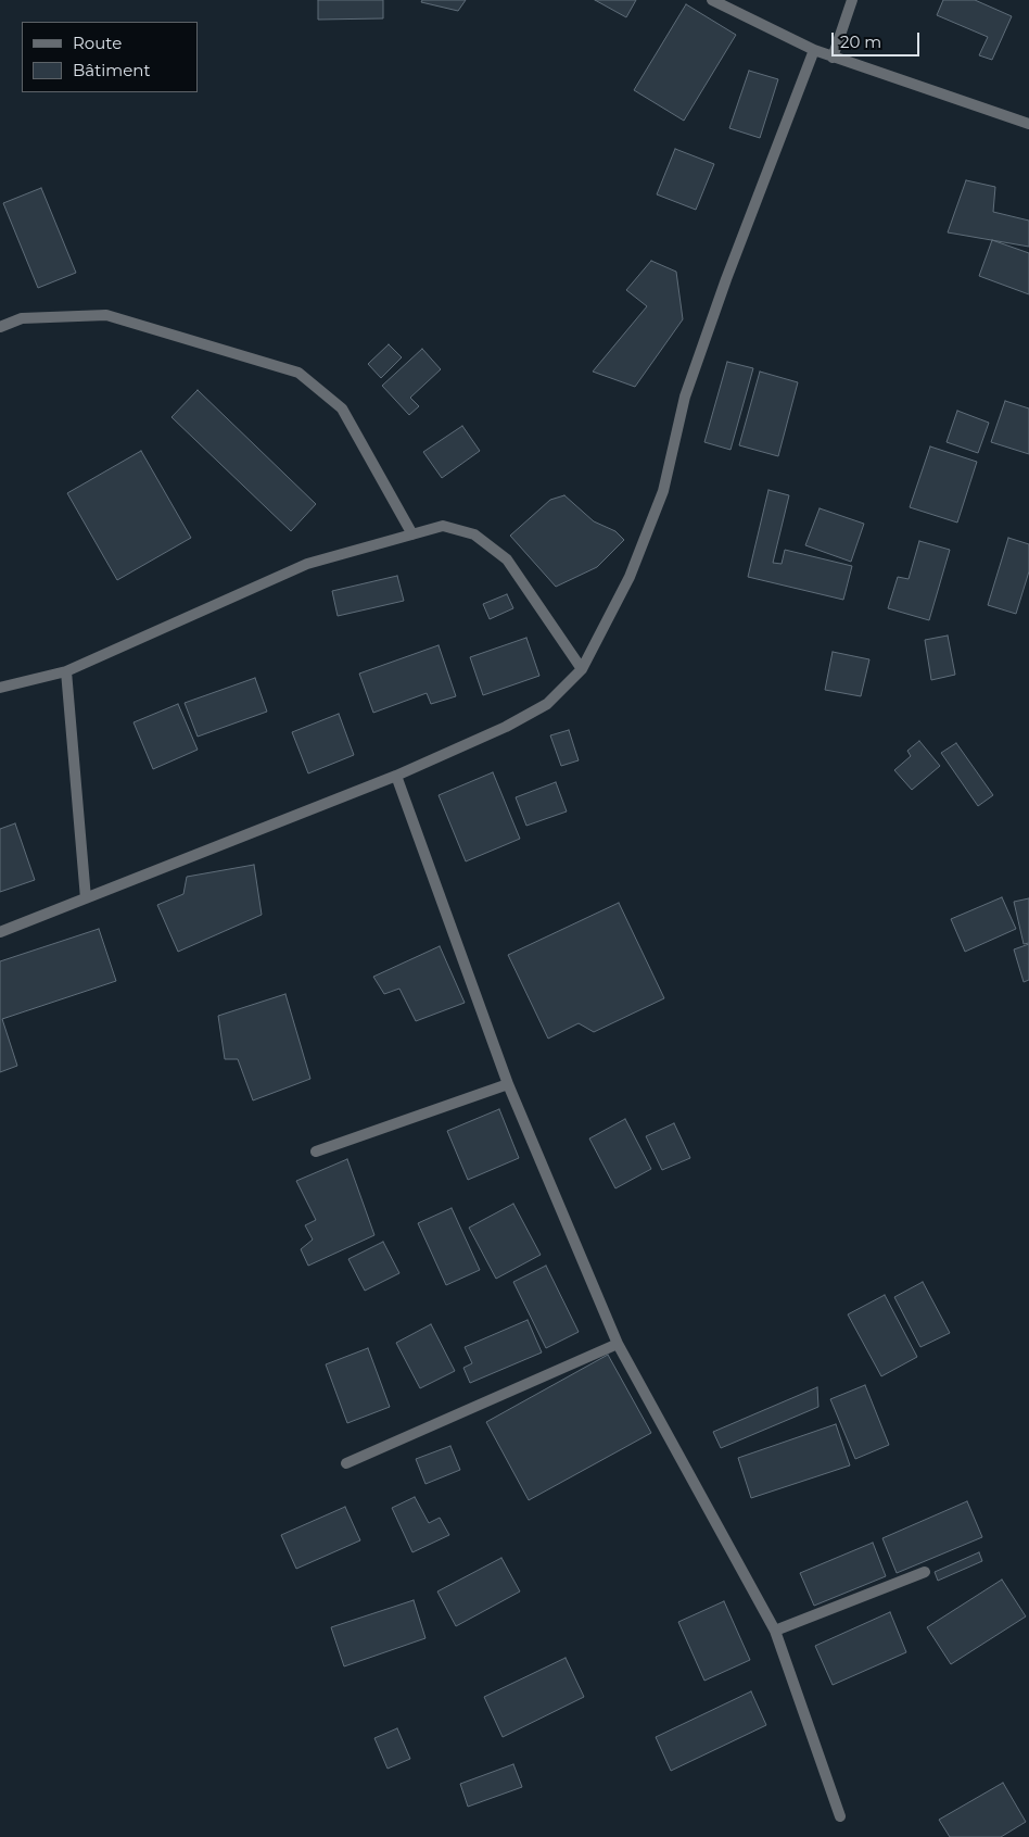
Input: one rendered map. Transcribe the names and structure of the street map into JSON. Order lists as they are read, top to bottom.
{
  "legend": ["Route", "Bâtiment"],
  "scale_bar": "20 m"
}
